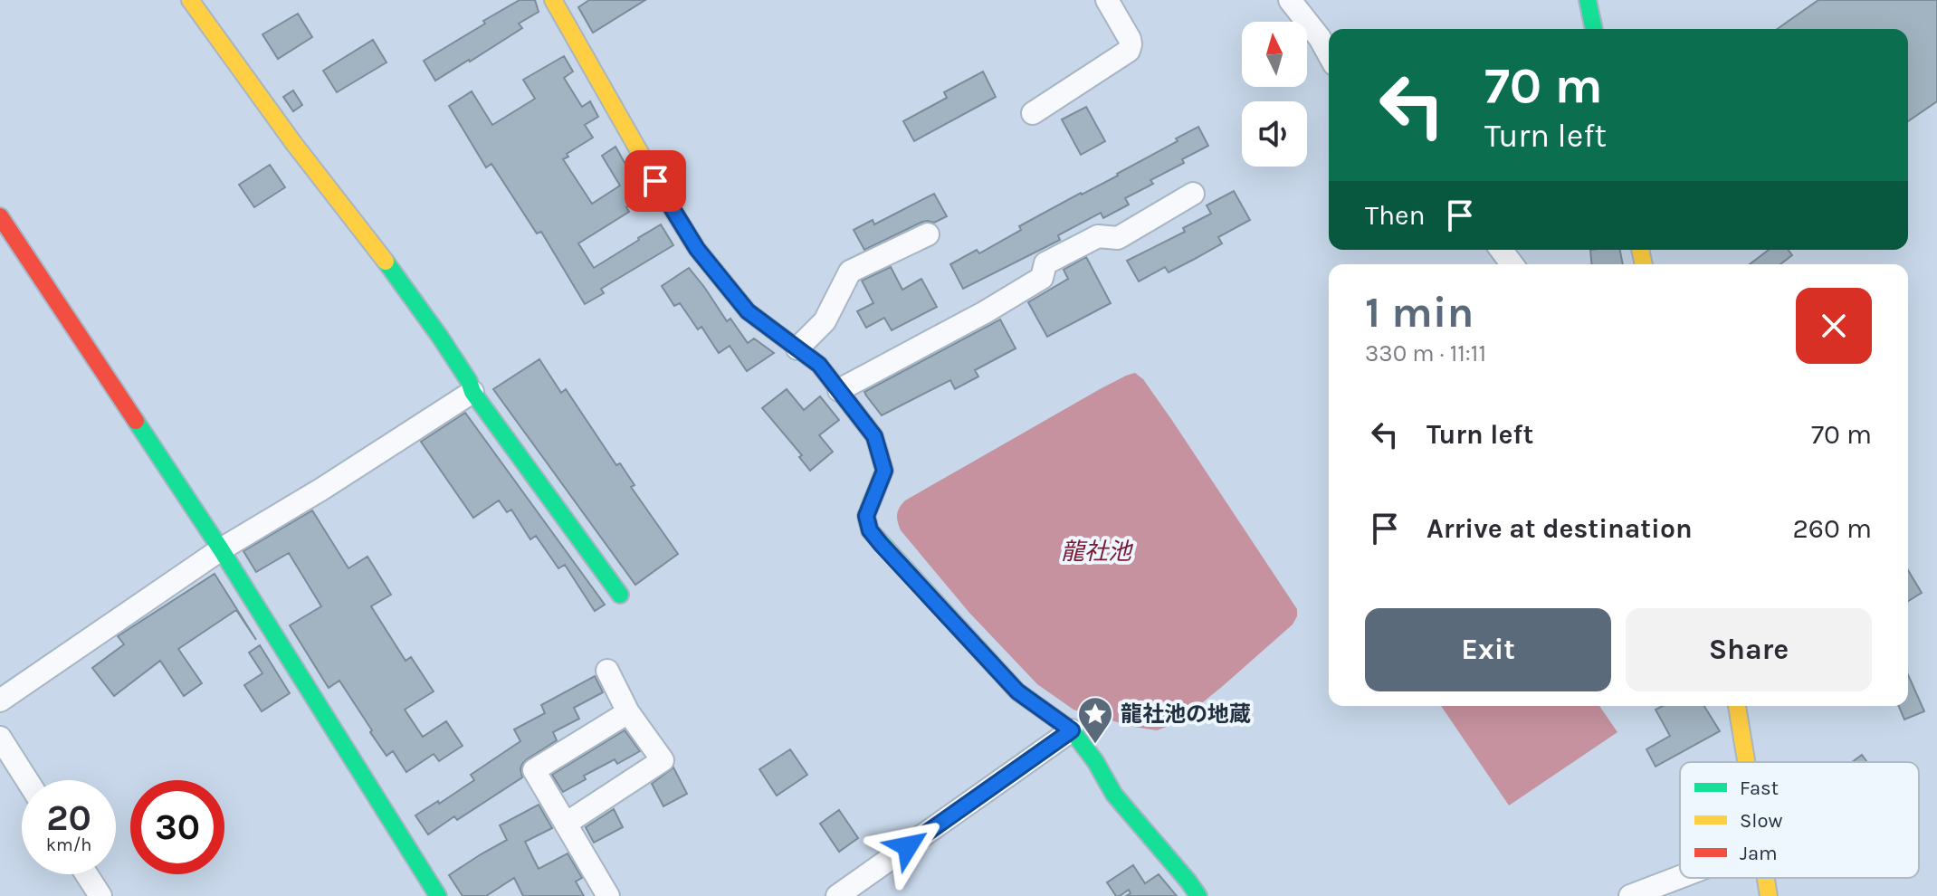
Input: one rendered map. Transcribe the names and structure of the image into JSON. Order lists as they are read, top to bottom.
{
  "water": ["龍社池"],
  "places": {
    "place": ["龍社池の地蔵"]
  },
  "legend": ["Fast", "Slow", "Jam"],
  "north": "top",
  "page": {
    "turn": ["70 m", "Turn left"],
    "then": "Then",
    "heading": ["1 min", "330 m · 11:11"],
    "list": [
      {
        "name": "Turn left",
        "value": "70 m"
      },
      {
        "name": "Arrive at destination",
        "value": "260 m"
      }
    ],
    "buttons": ["Exit", "Share"],
    "speed": "20 km/h",
    "limit": "30"
  }
}
